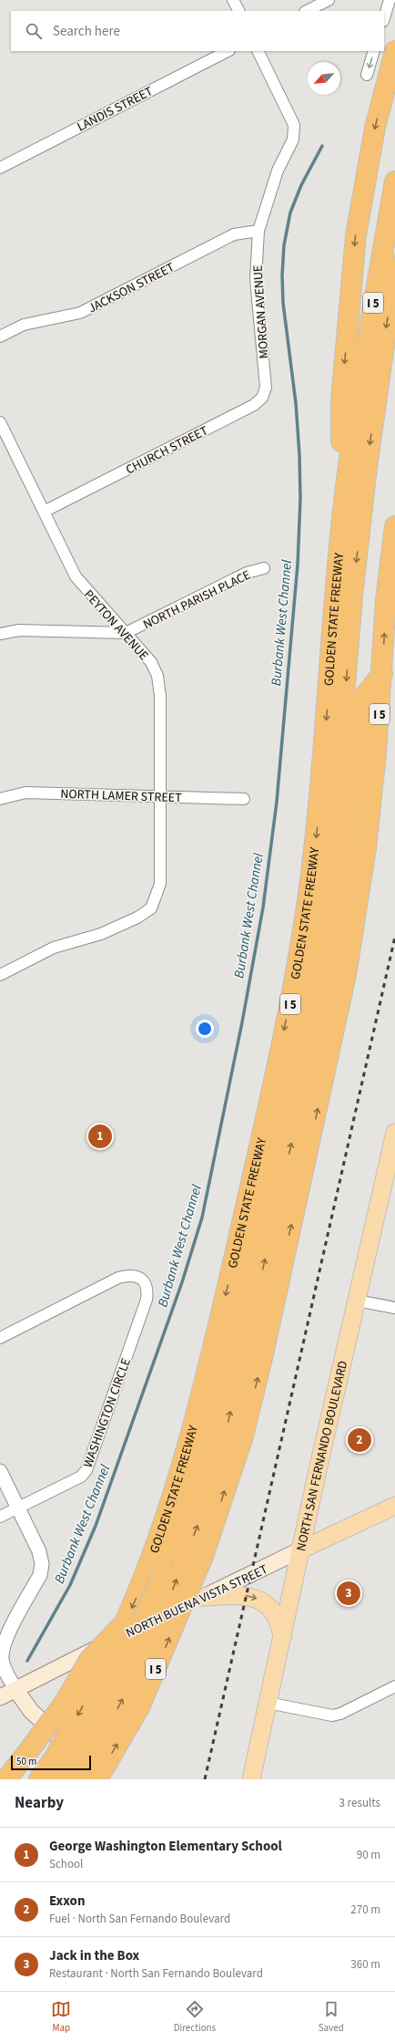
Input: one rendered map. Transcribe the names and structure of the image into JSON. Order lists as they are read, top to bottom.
{
  "streets": {
    "highway": ["I 5", "GOLDEN STATE FREEWAY"],
    "main road": ["NORTH SAN FERNANDO BOULEVARD", "NORTH BUENA VISTA STREET"],
    "street": [
      "LANDIS STREET",
      "JACKSON STREET",
      "MORGAN AVENUE",
      "CHURCH STREET",
      "NORTH PARISH PLACE",
      "PEYTON AVENUE",
      "NORTH LAMER STREET",
      "WASHINGTON CIRCLE"
    ]
  },
  "crossings": [
    ["JACKSON STREET", "MORGAN AVENUE"],
    ["MORGAN AVENUE", "CHURCH STREET"],
    ["CHURCH STREET", "PEYTON AVENUE"],
    ["NORTH PARISH PLACE", "PEYTON AVENUE"],
    ["PEYTON AVENUE", "NORTH LAMER STREET"],
    ["NORTH SAN FERNANDO BOULEVARD", "NORTH BUENA VISTA STREET"]
  ],
  "water": ["Burbank West Channel"],
  "scale_bar": "50 m",
  "north": "bottom left",
  "page": {
    "search": "Search here",
    "pins": ["1", "2", "3"],
    "scale": "50 m",
    "heading": ["Nearby", "3 results"],
    "list": [
      {
        "mark": "1",
        "name": "George Washington Elementary School",
        "note": "School",
        "value": "90 m"
      },
      {
        "mark": "2",
        "name": "Exxon",
        "note": "Fuel · North San Fernando Boulevard",
        "value": "270 m"
      },
      {
        "mark": "3",
        "name": "Jack in the Box",
        "note": "Restaurant · North San Fernando Boulevard",
        "value": "360 m"
      }
    ],
    "nav": ["Map", "Directions", "Saved"]
  }
}
